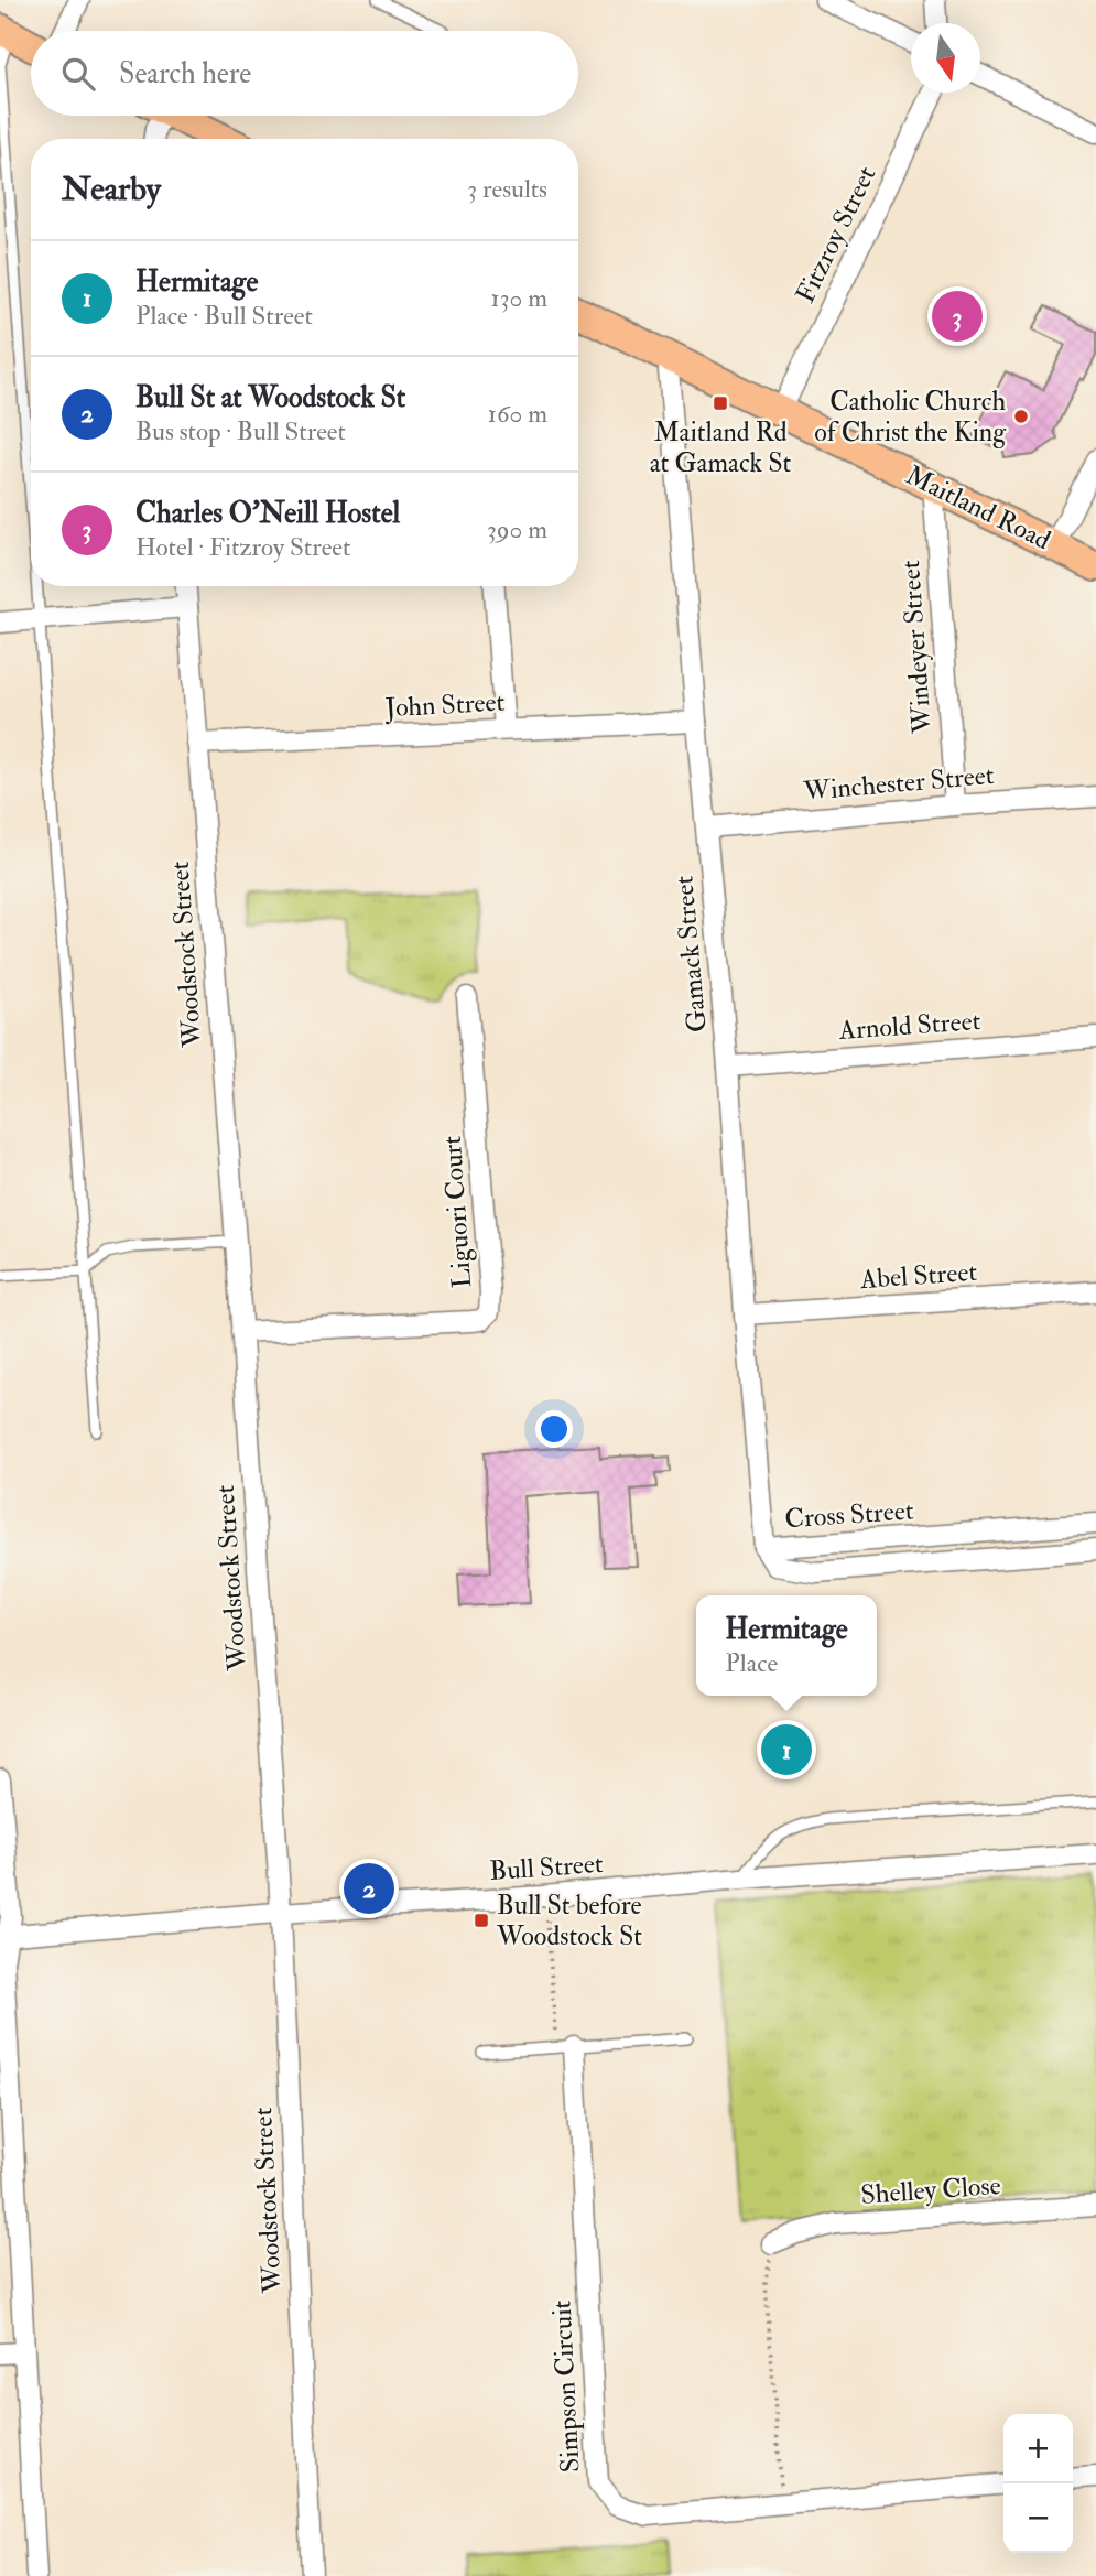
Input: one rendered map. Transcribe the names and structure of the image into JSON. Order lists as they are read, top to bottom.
{
  "streets": {
    "main road": ["Maitland Road"],
    "street": [
      "Fitzroy Street",
      "Windeyer Street",
      "John Street",
      "Winchester Street",
      "Woodstock Street",
      "Gamack Street",
      "Arnold Street",
      "Liguori Court",
      "Abel Street",
      "Cross Street",
      "Bull Street",
      "Shelley Close",
      "Simpson Circuit"
    ]
  },
  "crossings": [
    ["Fitzroy Street", "Maitland Road"],
    ["Maitland Road", "Windeyer Street"],
    ["Maitland Road", "Gamack Street"],
    ["Windeyer Street", "Winchester Street"],
    ["John Street", "Woodstock Street"],
    ["John Street", "Gamack Street"],
    ["Winchester Street", "Gamack Street"],
    ["Woodstock Street", "Liguori Court"],
    ["Woodstock Street", "Bull Street"],
    ["Gamack Street", "Arnold Street"],
    ["Gamack Street", "Abel Street"],
    ["Gamack Street", "Cross Street"]
  ],
  "places": {
    "transit": ["Maitland Rd at Gamack St", "Bull St before Woodstock St"],
    "other": ["Catholic Church of Christ the King"]
  },
  "north": "bottom",
  "page": {
    "search": "Search here",
    "heading": ["Nearby", "3 results"],
    "list": [
      {
        "mark": "1",
        "name": "Hermitage",
        "note": "Place · Bull Street",
        "value": "130 m"
      },
      {
        "mark": "2",
        "name": "Bull St at Woodstock St",
        "note": "Bus stop · Bull Street",
        "value": "160 m"
      },
      {
        "mark": "3",
        "name": "Charles O'Neill Hostel",
        "note": "Hotel · Fitzroy Street",
        "value": "390 m"
      }
    ],
    "pins": ["3", "1", "2"],
    "popup": ["Hermitage", "Place"],
    "map_buttons": ["+", "−"]
  }
}
